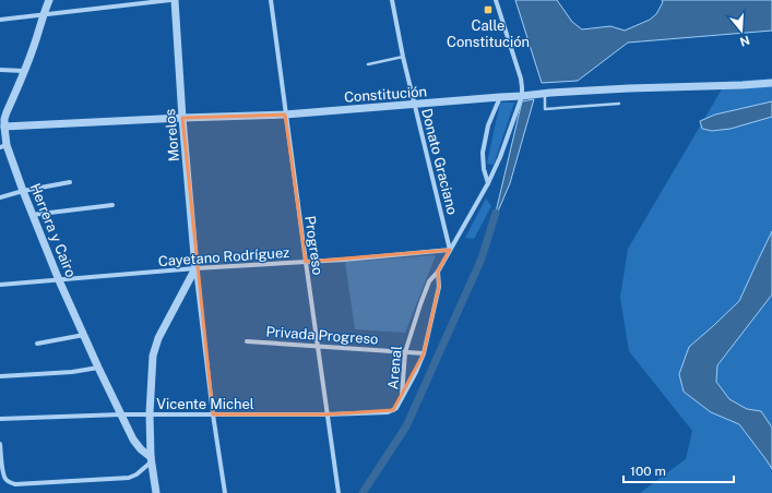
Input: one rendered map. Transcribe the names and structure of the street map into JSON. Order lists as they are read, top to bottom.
{
  "streets": {
    "street": [
      "Constitución",
      "Morelos",
      "Donato Graciano",
      "Herrera y Cairo",
      "Progreso",
      "Cayetano Rodríguez",
      "Privada Progreso",
      "Arenal",
      "Vicente Michel"
    ]
  },
  "crossings": [
    ["Constitución", "Morelos"],
    ["Constitución", "Donato Graciano"],
    ["Constitución", "Herrera y Cairo"],
    ["Constitución", "Progreso"],
    ["Constitución", "Arenal"],
    ["Morelos", "Cayetano Rodríguez"],
    ["Morelos", "Vicente Michel"],
    ["Donato Graciano", "Cayetano Rodríguez"],
    ["Donato Graciano", "Arenal"],
    ["Herrera y Cairo", "Cayetano Rodríguez"],
    ["Herrera y Cairo", "Vicente Michel"],
    ["Progreso", "Cayetano Rodríguez"],
    ["Progreso", "Privada Progreso"],
    ["Progreso", "Vicente Michel"],
    ["Cayetano Rodríguez", "Arenal"],
    ["Privada Progreso", "Arenal"],
    ["Arenal", "Vicente Michel"]
  ],
  "places": {
    "transit": ["Calle Constitución"]
  },
  "scale_bar": "100 m",
  "north": "bottom"
}
